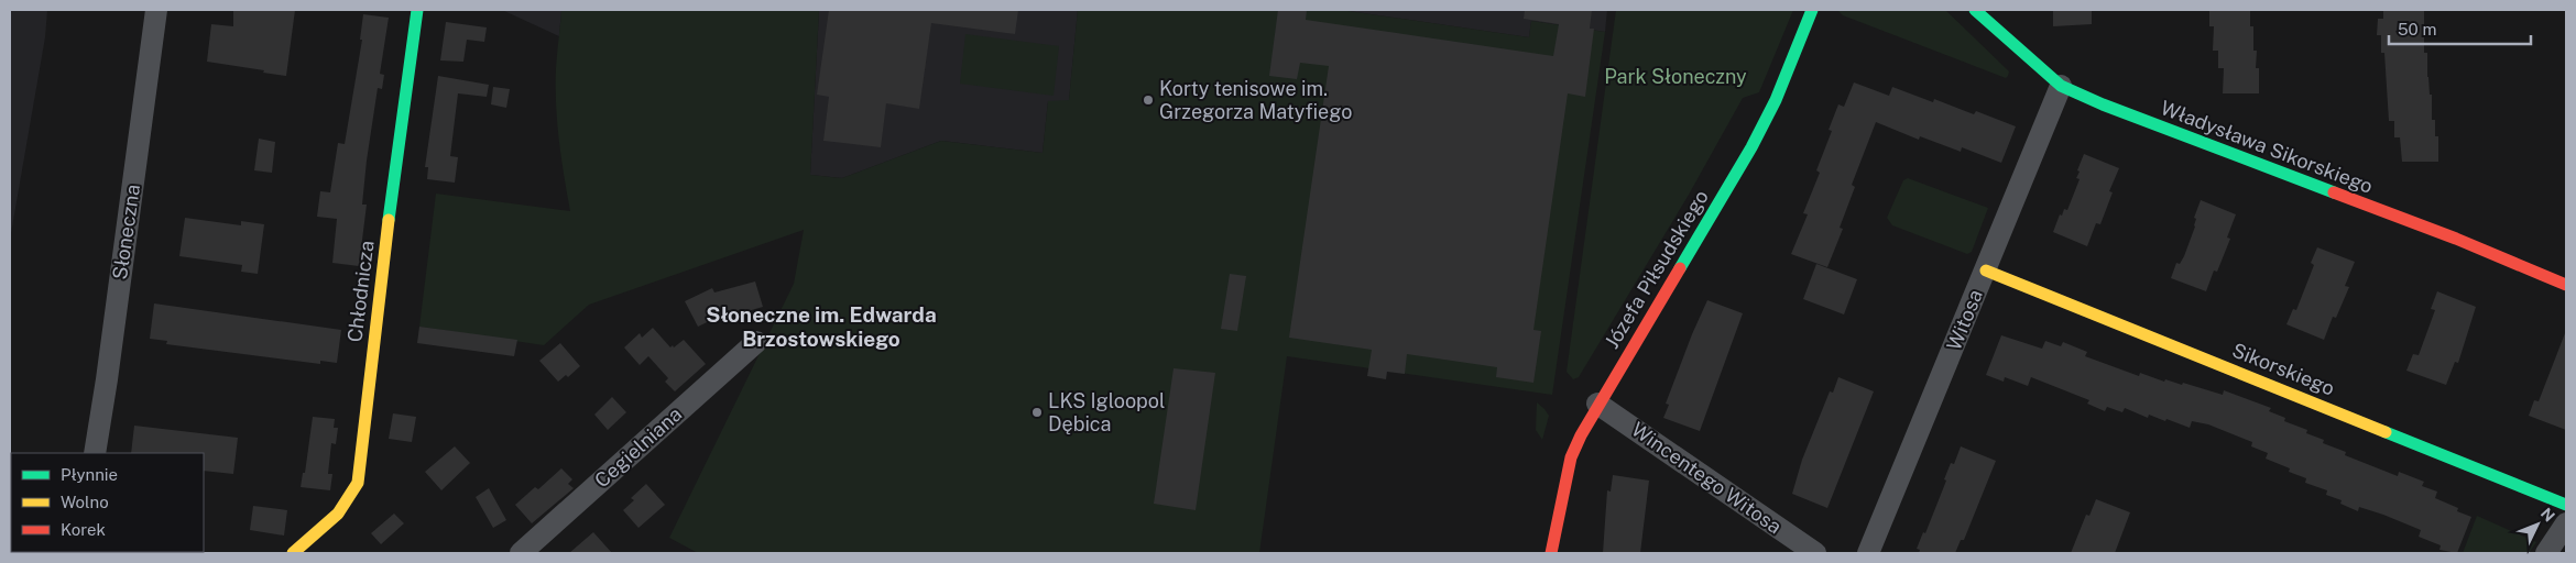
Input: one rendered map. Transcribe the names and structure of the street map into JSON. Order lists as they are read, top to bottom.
{
  "streets": {
    "street": [
      "Władysława Sikorskiego",
      "Słoneczna",
      "Józefa Piłsudskiego",
      "Chłodnicza",
      "Witosa",
      "Sikorskiego",
      "Cegielniana",
      "Wincentego Witosa"
    ]
  },
  "crossings": [
    ["Władysława Sikorskiego", "Witosa"],
    ["Józefa Piłsudskiego", "Wincentego Witosa"],
    ["Witosa", "Sikorskiego"]
  ],
  "districts": ["Słoneczne im. Edwarda Brzostowskiego"],
  "parks": ["Park Słoneczny"],
  "places": ["Korty tenisowe im. Grzegorza Matyfiego", "LKS Igloopol Dębica"],
  "legend": ["Płynnie", "Wolno", "Korek"],
  "scale_bar": "50 m",
  "north": "top right"
}
